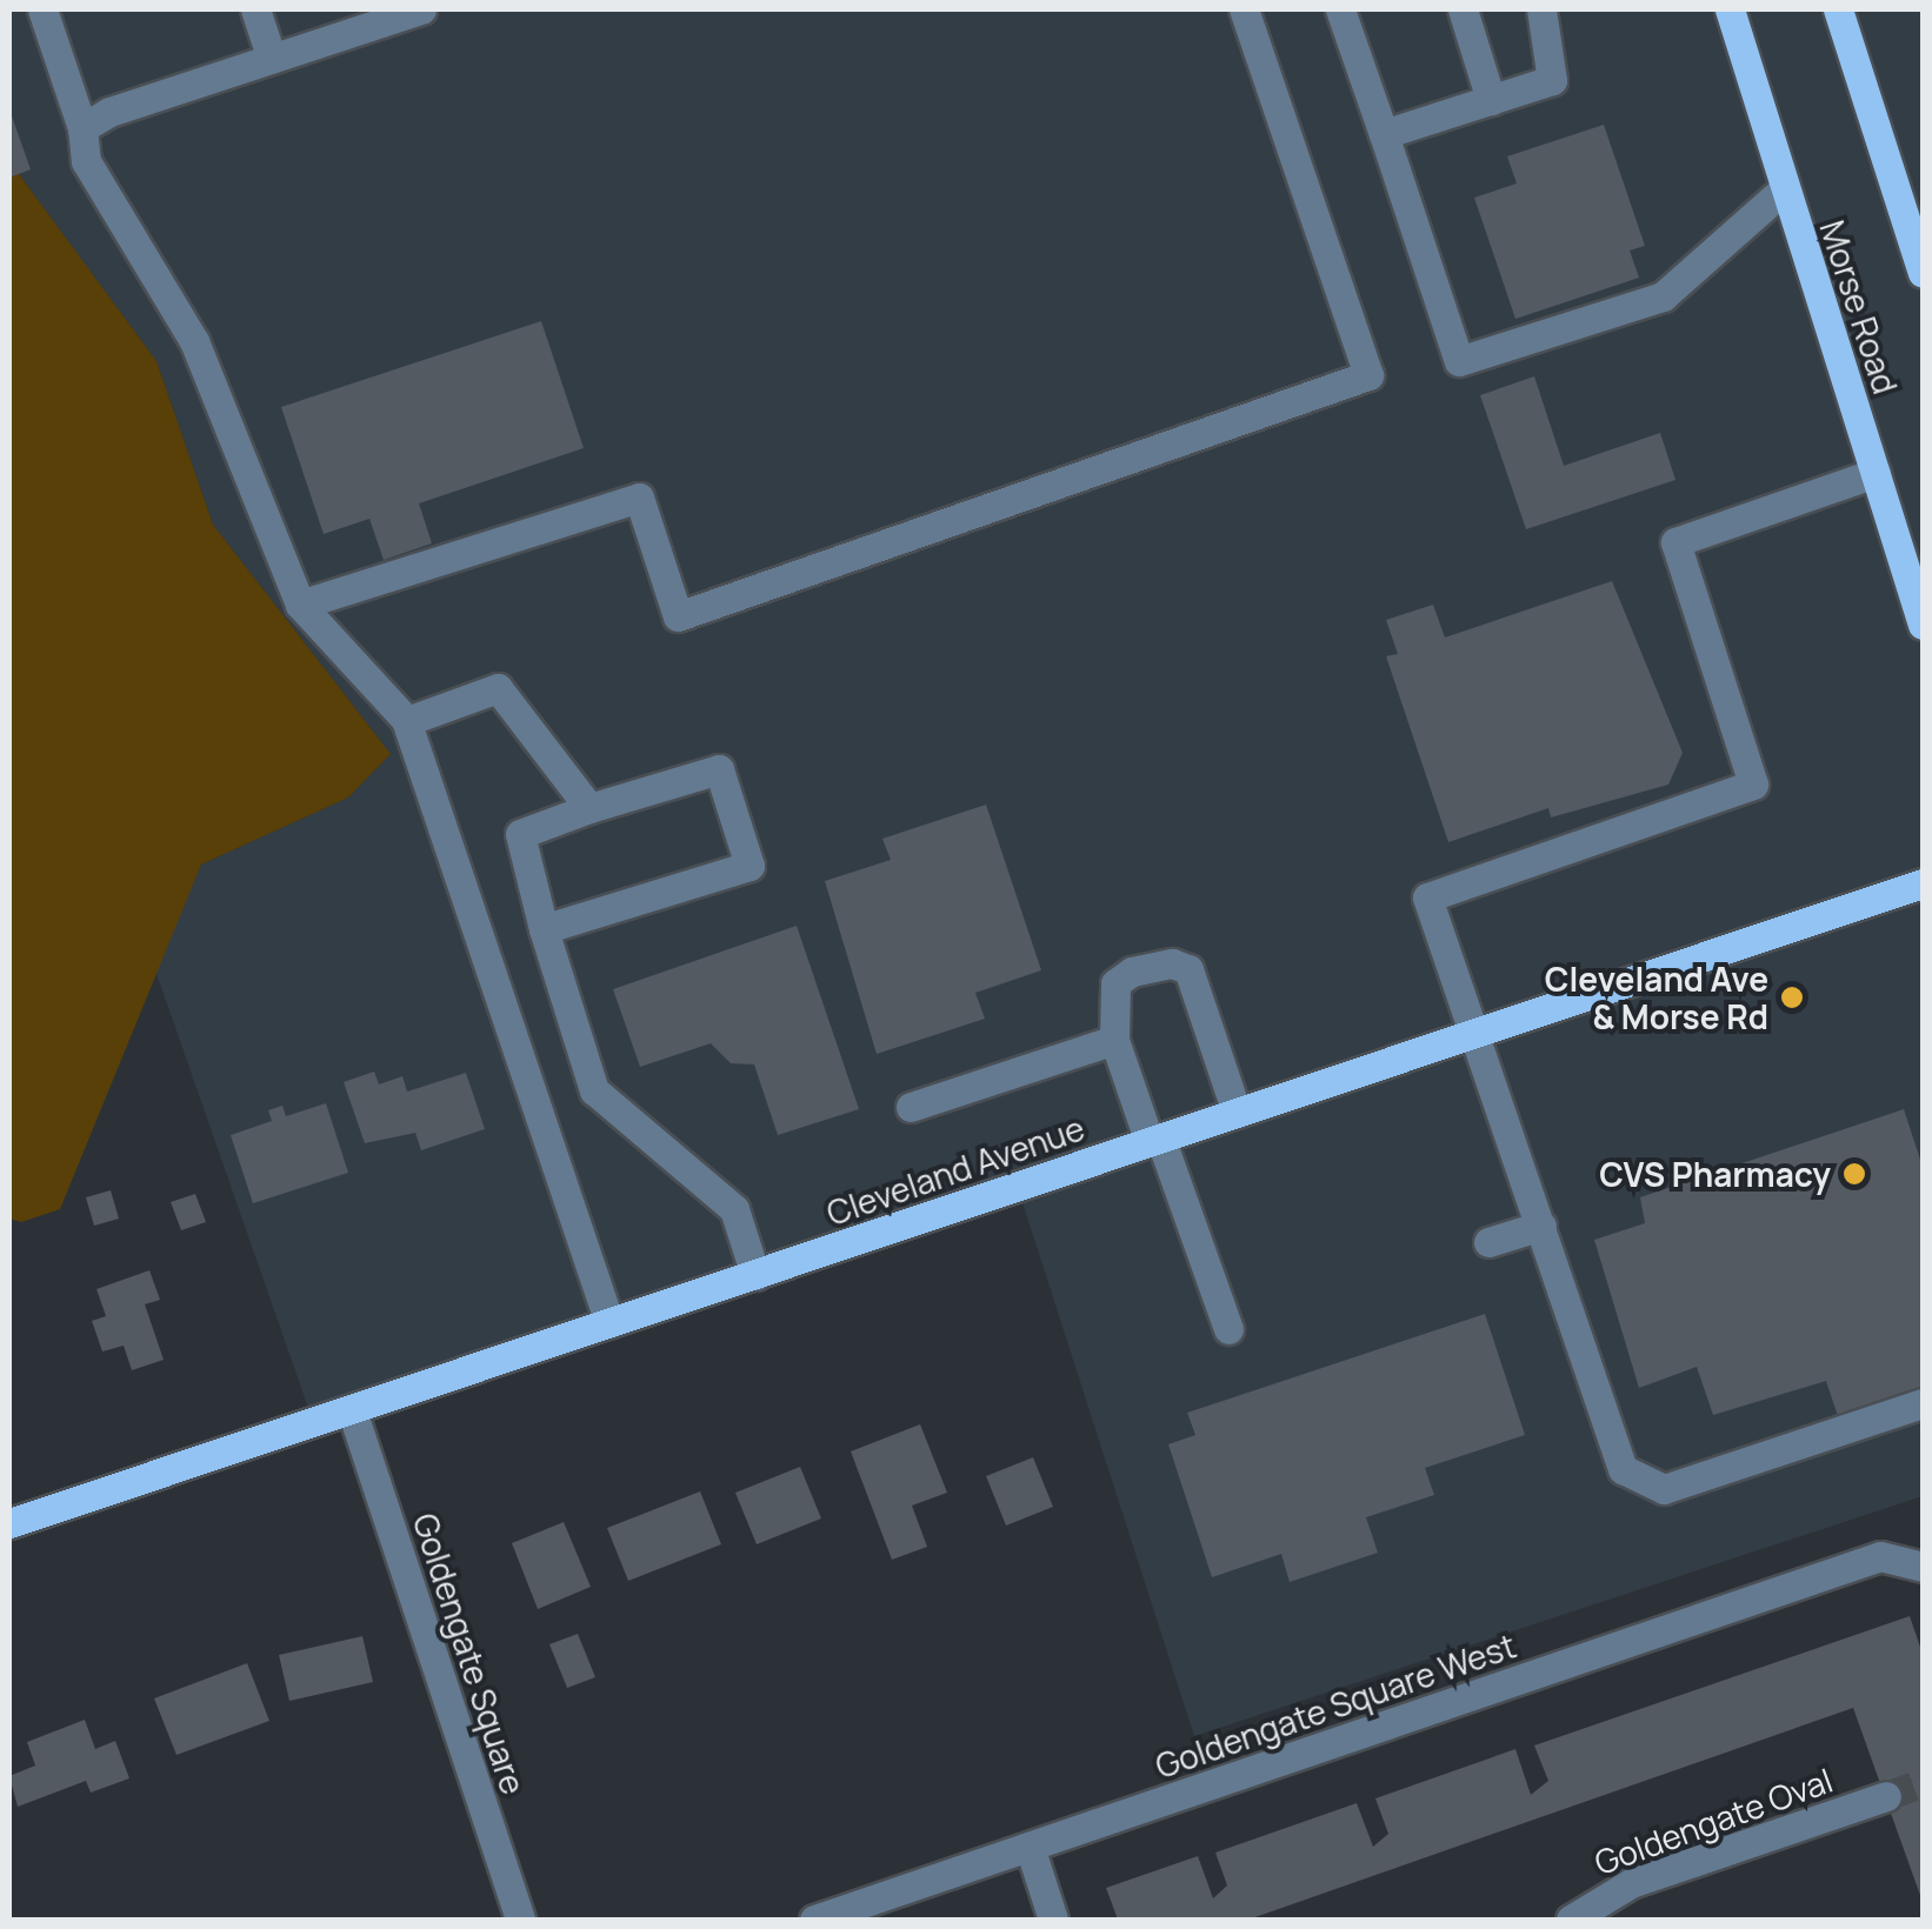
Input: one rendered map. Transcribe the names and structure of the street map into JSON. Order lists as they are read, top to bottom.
{
  "streets": {
    "main road": ["Morse Road", "Cleveland Avenue"],
    "street": ["Goldengate Square", "Goldengate Square West", "Goldengate Oval"]
  },
  "crossings": [
    ["Cleveland Avenue", "Goldengate Square"]
  ],
  "places": ["Cleveland Ave & Morse Rd", "CVS Pharmacy"]
}
